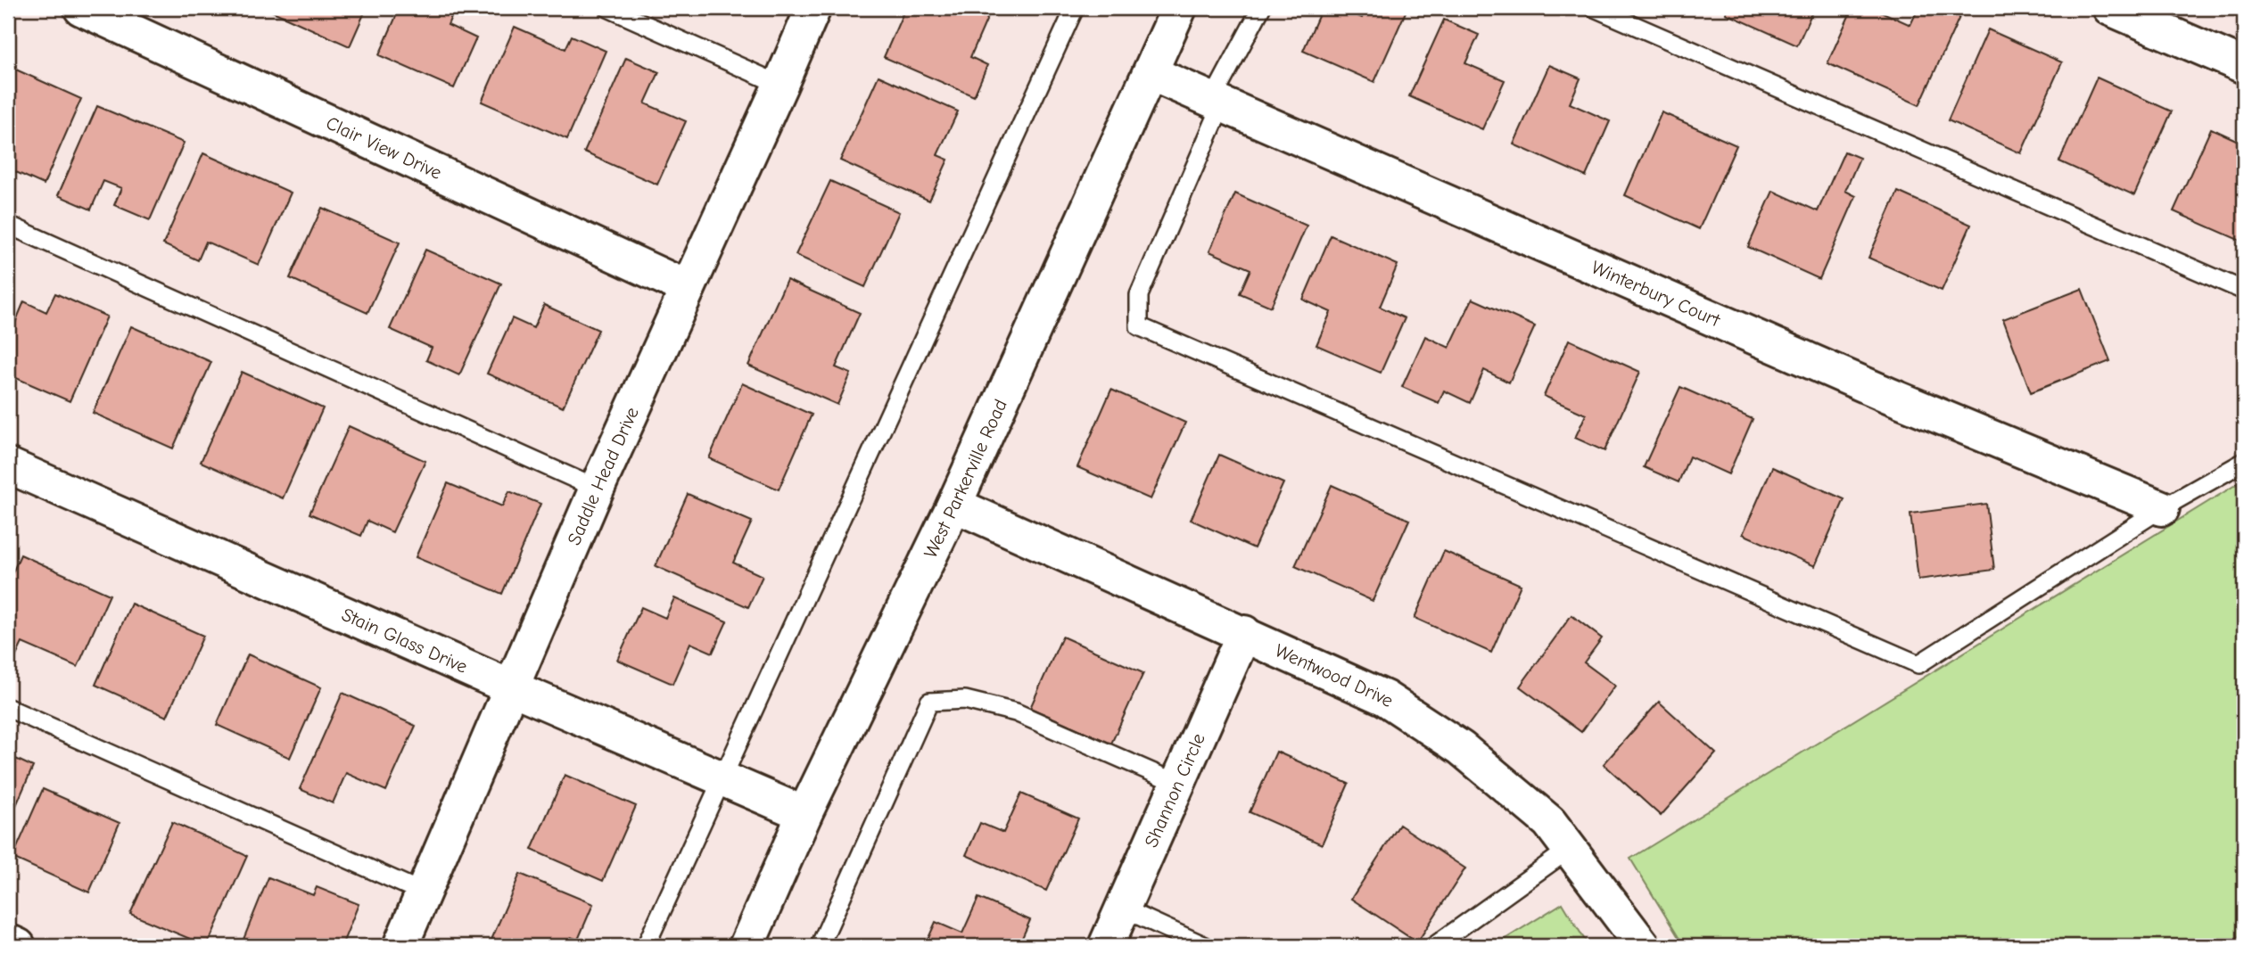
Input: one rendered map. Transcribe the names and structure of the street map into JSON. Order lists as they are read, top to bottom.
{
  "streets": {
    "street": [
      "Clair View Drive",
      "Winterbury Court",
      "Saddle Head Drive",
      "West Parkerville Road",
      "Stain Glass Drive",
      "Wentwood Drive",
      "Shannon Circle"
    ]
  },
  "crossings": [
    ["Clair View Drive", "Saddle Head Drive"],
    ["Winterbury Court", "West Parkerville Road"],
    ["Saddle Head Drive", "Stain Glass Drive"],
    ["West Parkerville Road", "Stain Glass Drive"],
    ["West Parkerville Road", "Wentwood Drive"],
    ["Wentwood Drive", "Shannon Circle"]
  ]
}
